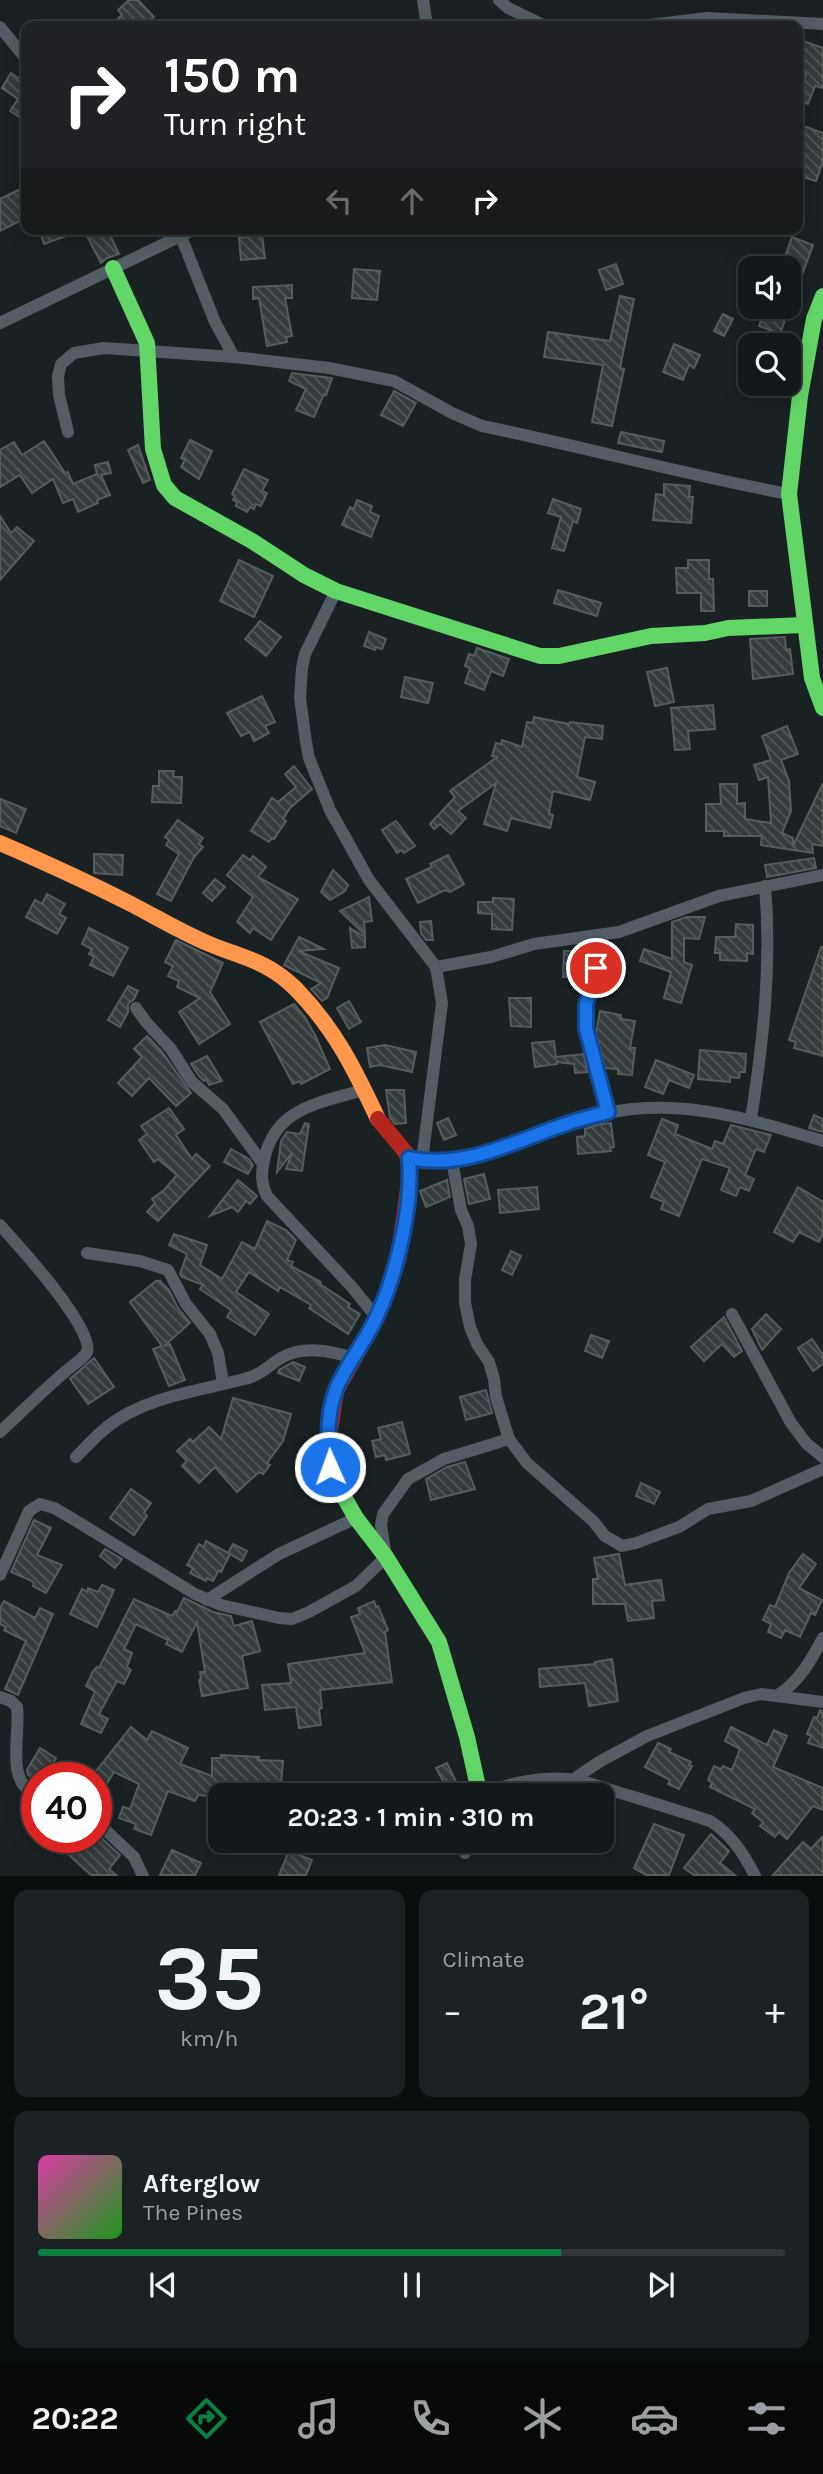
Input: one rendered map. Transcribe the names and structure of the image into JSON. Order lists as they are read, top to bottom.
{
  "page": {
    "turn": ["150 m", "Turn right"],
    "limit": "40",
    "trip": "20:23 · 1 min · 310 m",
    "tile": [
      ["35", "km/h"],
      "Climate"
    ],
    "heat": ["−", "21°", "+"],
    "song": ["Afterglow", "The Pines"],
    "tabs": "20:22"
  }
}
